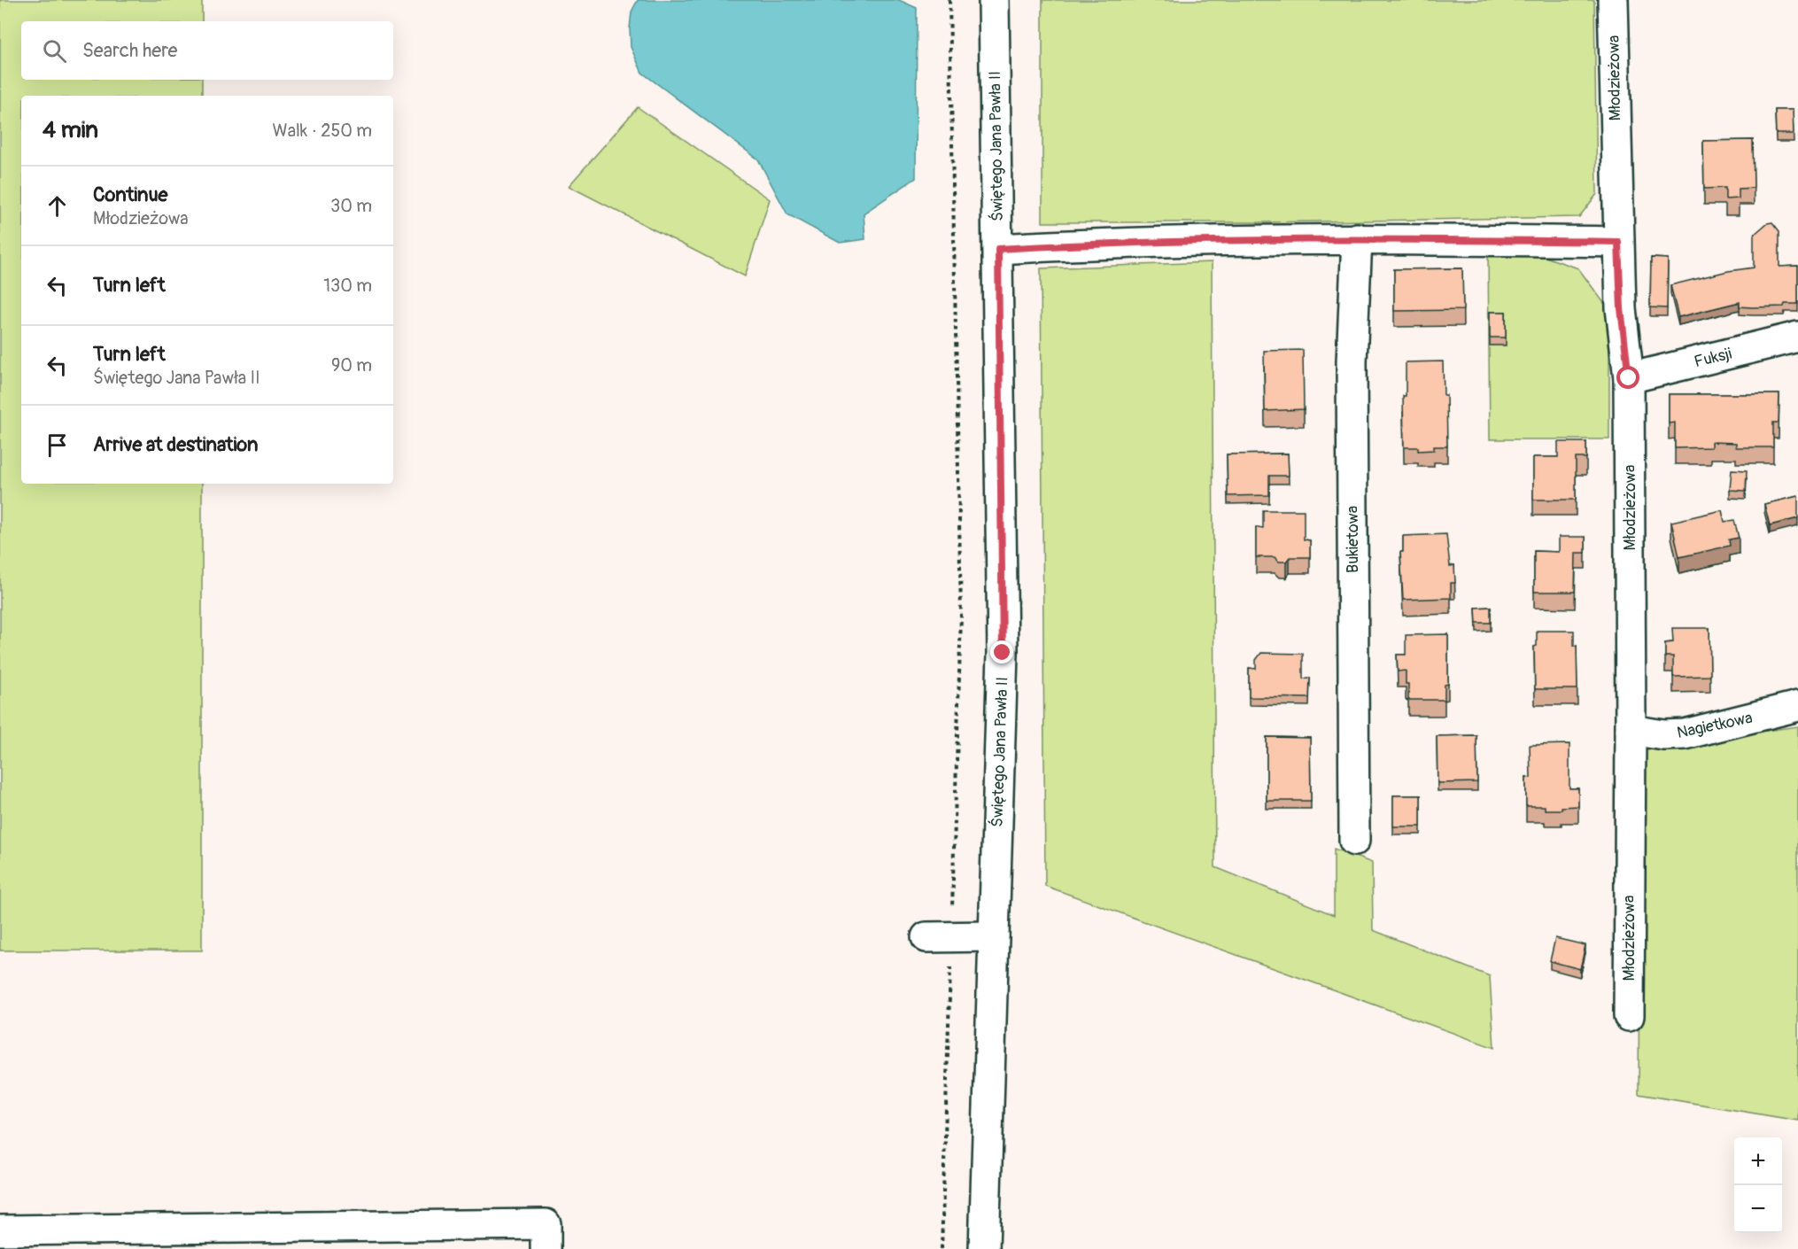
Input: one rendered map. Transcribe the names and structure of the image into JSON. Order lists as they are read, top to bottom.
{
  "streets": {
    "street": [
      "Młodzieżowa",
      "Świętego Jana Pawła II",
      "Fuksji",
      "Bukietowa",
      "Nagietkowa"
    ]
  },
  "crossings": [
    ["Młodzieżowa", "Fuksji"],
    ["Młodzieżowa", "Nagietkowa"]
  ],
  "page": {
    "search": "Search here",
    "heading": ["4 min", "Walk · 250 m"],
    "list": [
      ["Continue", "Młodzieżowa", "30 m"],
      ["Turn left", "130 m"],
      ["Turn left", "Świętego Jana Pawła II", "90 m"],
      "Arrive at destination"
    ],
    "map_buttons": ["+", "−"]
  }
}
